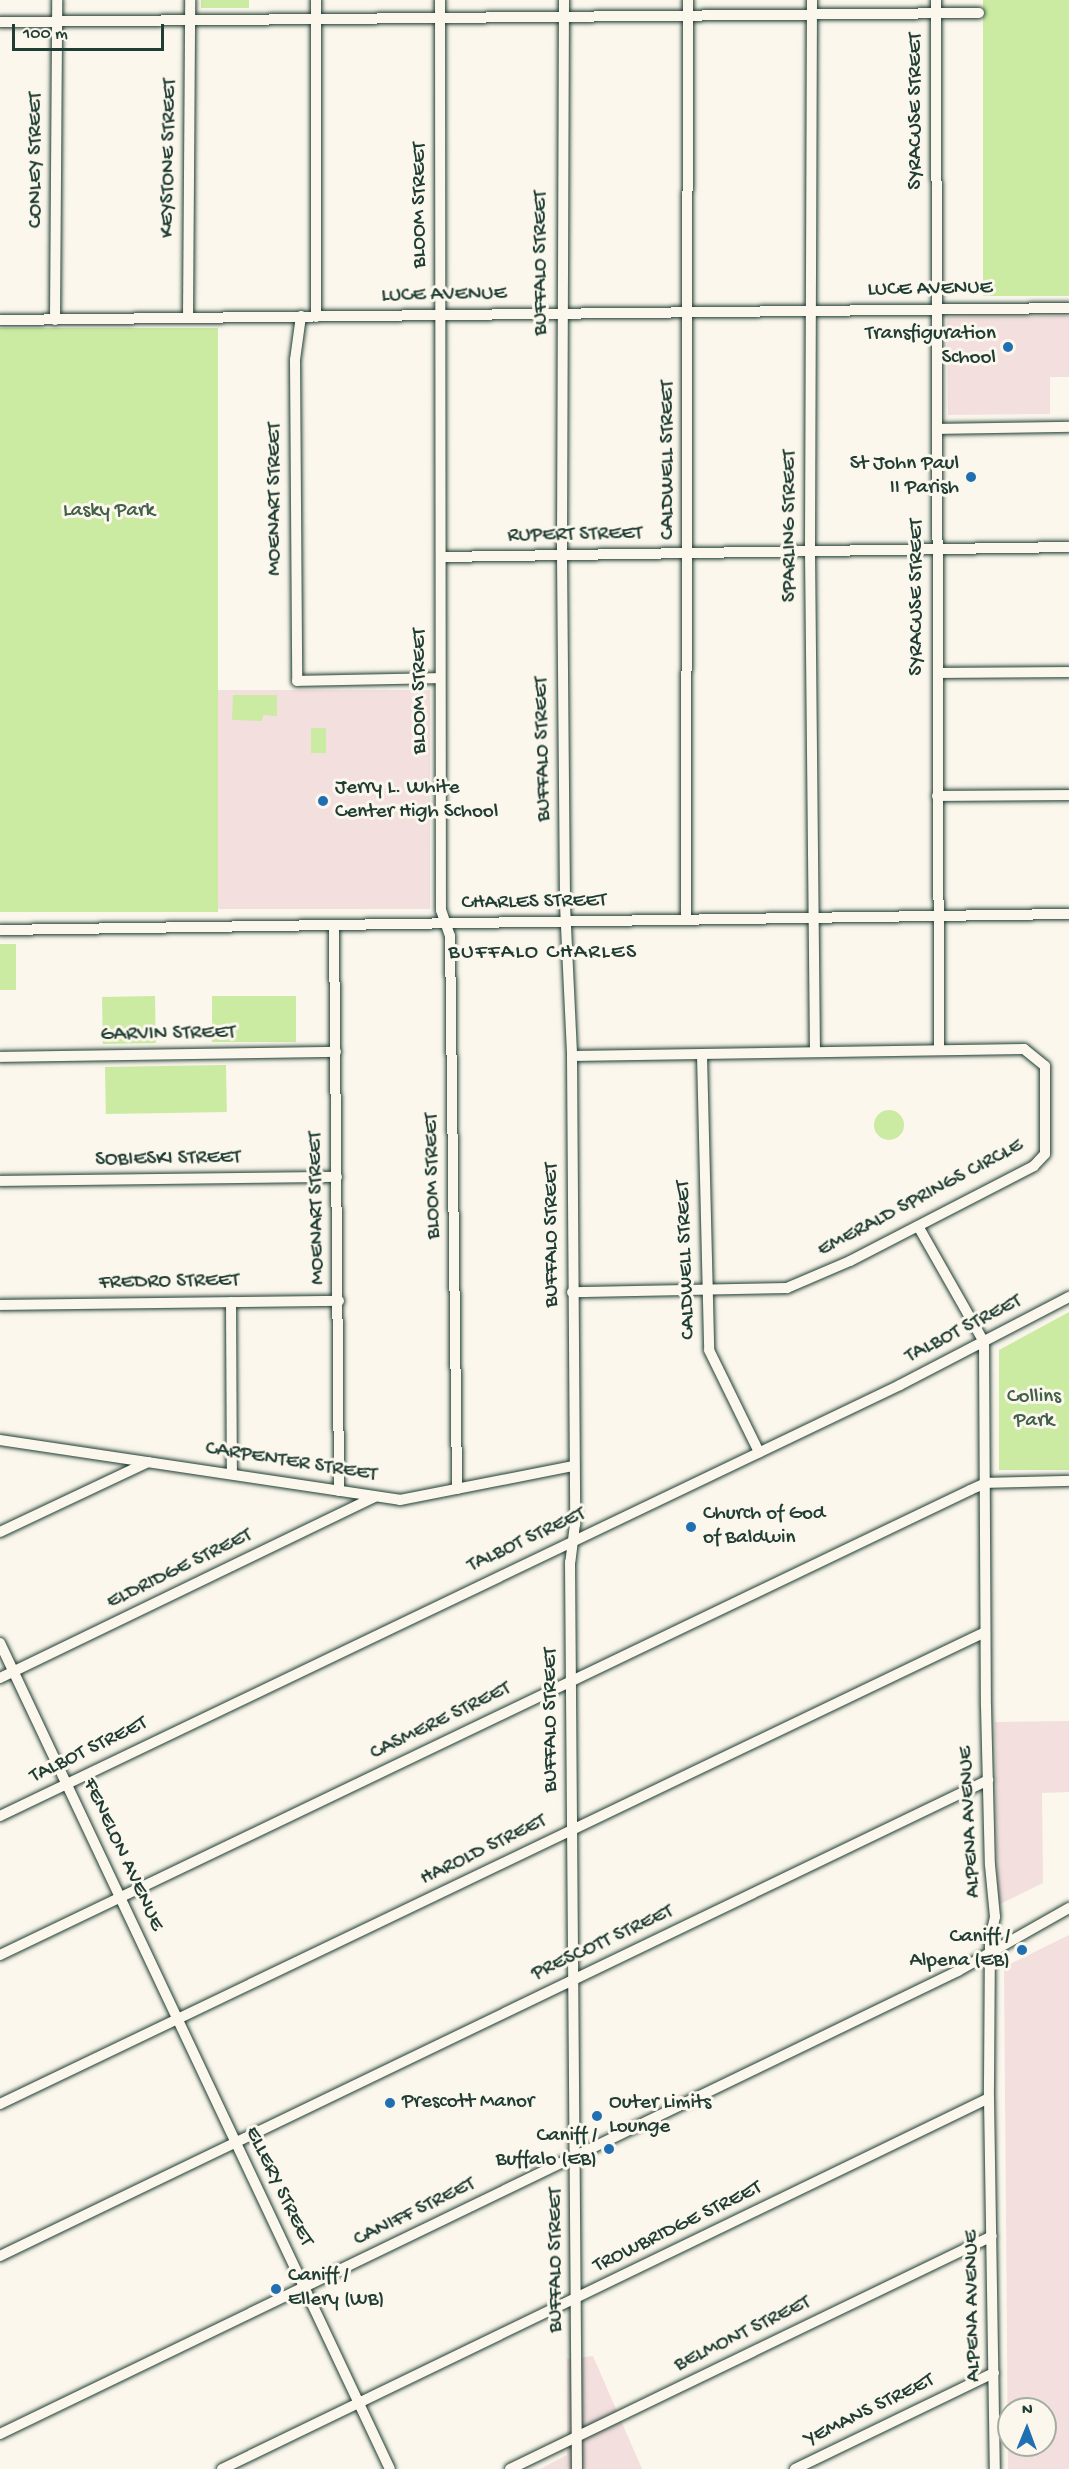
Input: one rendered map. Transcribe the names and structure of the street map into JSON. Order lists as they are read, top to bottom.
{
  "streets": {
    "street": [
      "SYRACUSE STREET",
      "KEYSTONE STREET",
      "CONLEY STREET",
      "BLOOM STREET",
      "BUFFALO STREET",
      "LUCE AVENUE",
      "CALDWELL STREET",
      "MOENART STREET",
      "SPARLING STREET",
      "RUPERT STREET",
      "CHARLES STREET",
      "GARVIN STREET",
      "SOBIESKI STREET",
      "EMERALD SPRINGS CIRCLE",
      "FREDRO STREET",
      "TALBOT STREET",
      "CARPENTER STREET",
      "ELDRIDGE STREET",
      "CASMERE STREET",
      "ALPENA AVENUE",
      "HAROLD STREET",
      "FENELON AVENUE",
      "PRESCOTT STREET",
      "ELLERY STREET",
      "CANIFF STREET",
      "TROWBRIDGE STREET",
      "BELMONT STREET",
      "YEMANS STREET"
    ]
  },
  "crossings": [
    ["SYRACUSE STREET", "LUCE AVENUE"],
    ["SYRACUSE STREET", "RUPERT STREET"],
    ["SYRACUSE STREET", "CHARLES STREET"],
    ["SYRACUSE STREET", "EMERALD SPRINGS CIRCLE"],
    ["KEYSTONE STREET", "LUCE AVENUE"],
    ["CONLEY STREET", "LUCE AVENUE"],
    ["BLOOM STREET", "LUCE AVENUE"],
    ["BLOOM STREET", "MOENART STREET"],
    ["BLOOM STREET", "RUPERT STREET"],
    ["BLOOM STREET", "CHARLES STREET"],
    ["BLOOM STREET", "CARPENTER STREET"],
    ["BUFFALO STREET", "LUCE AVENUE"],
    ["BUFFALO STREET", "RUPERT STREET"],
    ["BUFFALO STREET", "CHARLES STREET"],
    ["BUFFALO STREET", "EMERALD SPRINGS CIRCLE"],
    ["BUFFALO STREET", "TALBOT STREET"],
    ["BUFFALO STREET", "CARPENTER STREET"],
    ["BUFFALO STREET", "CASMERE STREET"],
    ["BUFFALO STREET", "HAROLD STREET"],
    ["BUFFALO STREET", "PRESCOTT STREET"],
    ["BUFFALO STREET", "CANIFF STREET"],
    ["BUFFALO STREET", "TROWBRIDGE STREET"],
    ["BUFFALO STREET", "BELMONT STREET"],
    ["LUCE AVENUE", "CALDWELL STREET"],
    ["LUCE AVENUE", "MOENART STREET"],
    ["LUCE AVENUE", "SPARLING STREET"],
    ["CALDWELL STREET", "RUPERT STREET"],
    ["CALDWELL STREET", "CHARLES STREET"],
    ["CALDWELL STREET", "EMERALD SPRINGS CIRCLE"],
    ["CALDWELL STREET", "TALBOT STREET"],
    ["MOENART STREET", "CHARLES STREET"],
    ["MOENART STREET", "GARVIN STREET"],
    ["MOENART STREET", "SOBIESKI STREET"],
    ["MOENART STREET", "FREDRO STREET"],
    ["MOENART STREET", "CARPENTER STREET"],
    ["SPARLING STREET", "RUPERT STREET"],
    ["SPARLING STREET", "CHARLES STREET"],
    ["SPARLING STREET", "EMERALD SPRINGS CIRCLE"],
    ["EMERALD SPRINGS CIRCLE", "ALPENA AVENUE"],
    ["TALBOT STREET", "ALPENA AVENUE"],
    ["TALBOT STREET", "FENELON AVENUE"],
    ["CARPENTER STREET", "ELDRIDGE STREET"],
    ["ELDRIDGE STREET", "FENELON AVENUE"],
    ["CASMERE STREET", "ALPENA AVENUE"],
    ["CASMERE STREET", "FENELON AVENUE"],
    ["ALPENA AVENUE", "HAROLD STREET"],
    ["ALPENA AVENUE", "PRESCOTT STREET"],
    ["ALPENA AVENUE", "CANIFF STREET"],
    ["ALPENA AVENUE", "TROWBRIDGE STREET"],
    ["ALPENA AVENUE", "BELMONT STREET"],
    ["ALPENA AVENUE", "YEMANS STREET"],
    ["HAROLD STREET", "FENELON AVENUE"],
    ["HAROLD STREET", "ELLERY STREET"],
    ["FENELON AVENUE", "ELLERY STREET"],
    ["PRESCOTT STREET", "ELLERY STREET"],
    ["ELLERY STREET", "CANIFF STREET"],
    ["ELLERY STREET", "TROWBRIDGE STREET"]
  ],
  "districts": ["BUFFALO CHARLES"],
  "parks": ["Lasky Park", "Collins Park"],
  "places": [
    "Transfiguration School",
    "St John Paul II Parish",
    "Jerry L. White Center High School",
    "Church of God of Baldwin",
    "Caniff / Alpena (EB)",
    "Prescott Manor",
    "Outer Limits Lounge",
    "Caniff / Buffalo (EB)",
    "Caniff / Ellery (WB)"
  ],
  "scale_bar": "100 m",
  "north": "top"
}
